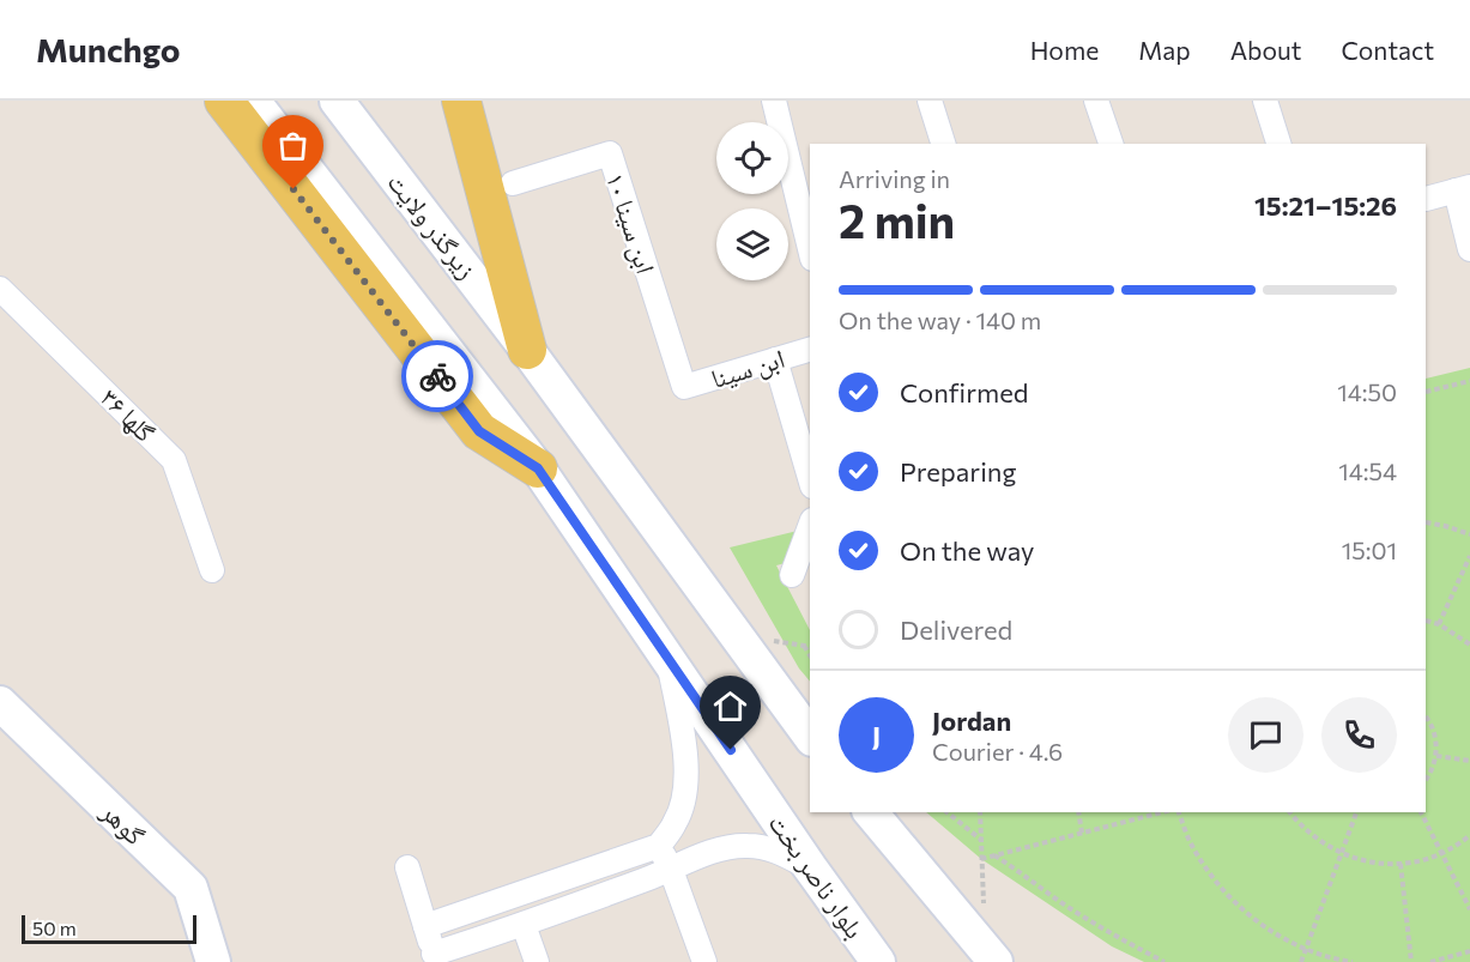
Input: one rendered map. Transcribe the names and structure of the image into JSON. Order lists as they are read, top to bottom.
{
  "streets": {
    "main road": ["زیرگذر ولایت", "گوهر", "بلوار ناصر بخت"],
    "street": ["ابن سینا ۱۰", "ابن سینا", "۳۶ گلها"]
  },
  "crossings": [
    ["ابن سینا ۱۰", "ابن سینا"]
  ],
  "scale_bar": "50 m",
  "page": {
    "header": "Munchgo",
    "nav": [
      "Home",
      "Map",
      "About",
      "Contact"
    ],
    "heading": ["2 min", "Arriving in", "15:21–15:26"],
    "panel": ["Jordan", "Courier · 4.6"],
    "bar": "On the way · 140 m",
    "list": [
      ["Confirmed", "14:50"],
      ["Preparing", "14:54"],
      ["On the way", "15:01"],
      "Delivered"
    ],
    "round": "J",
    "scale": "50 m"
  }
}
